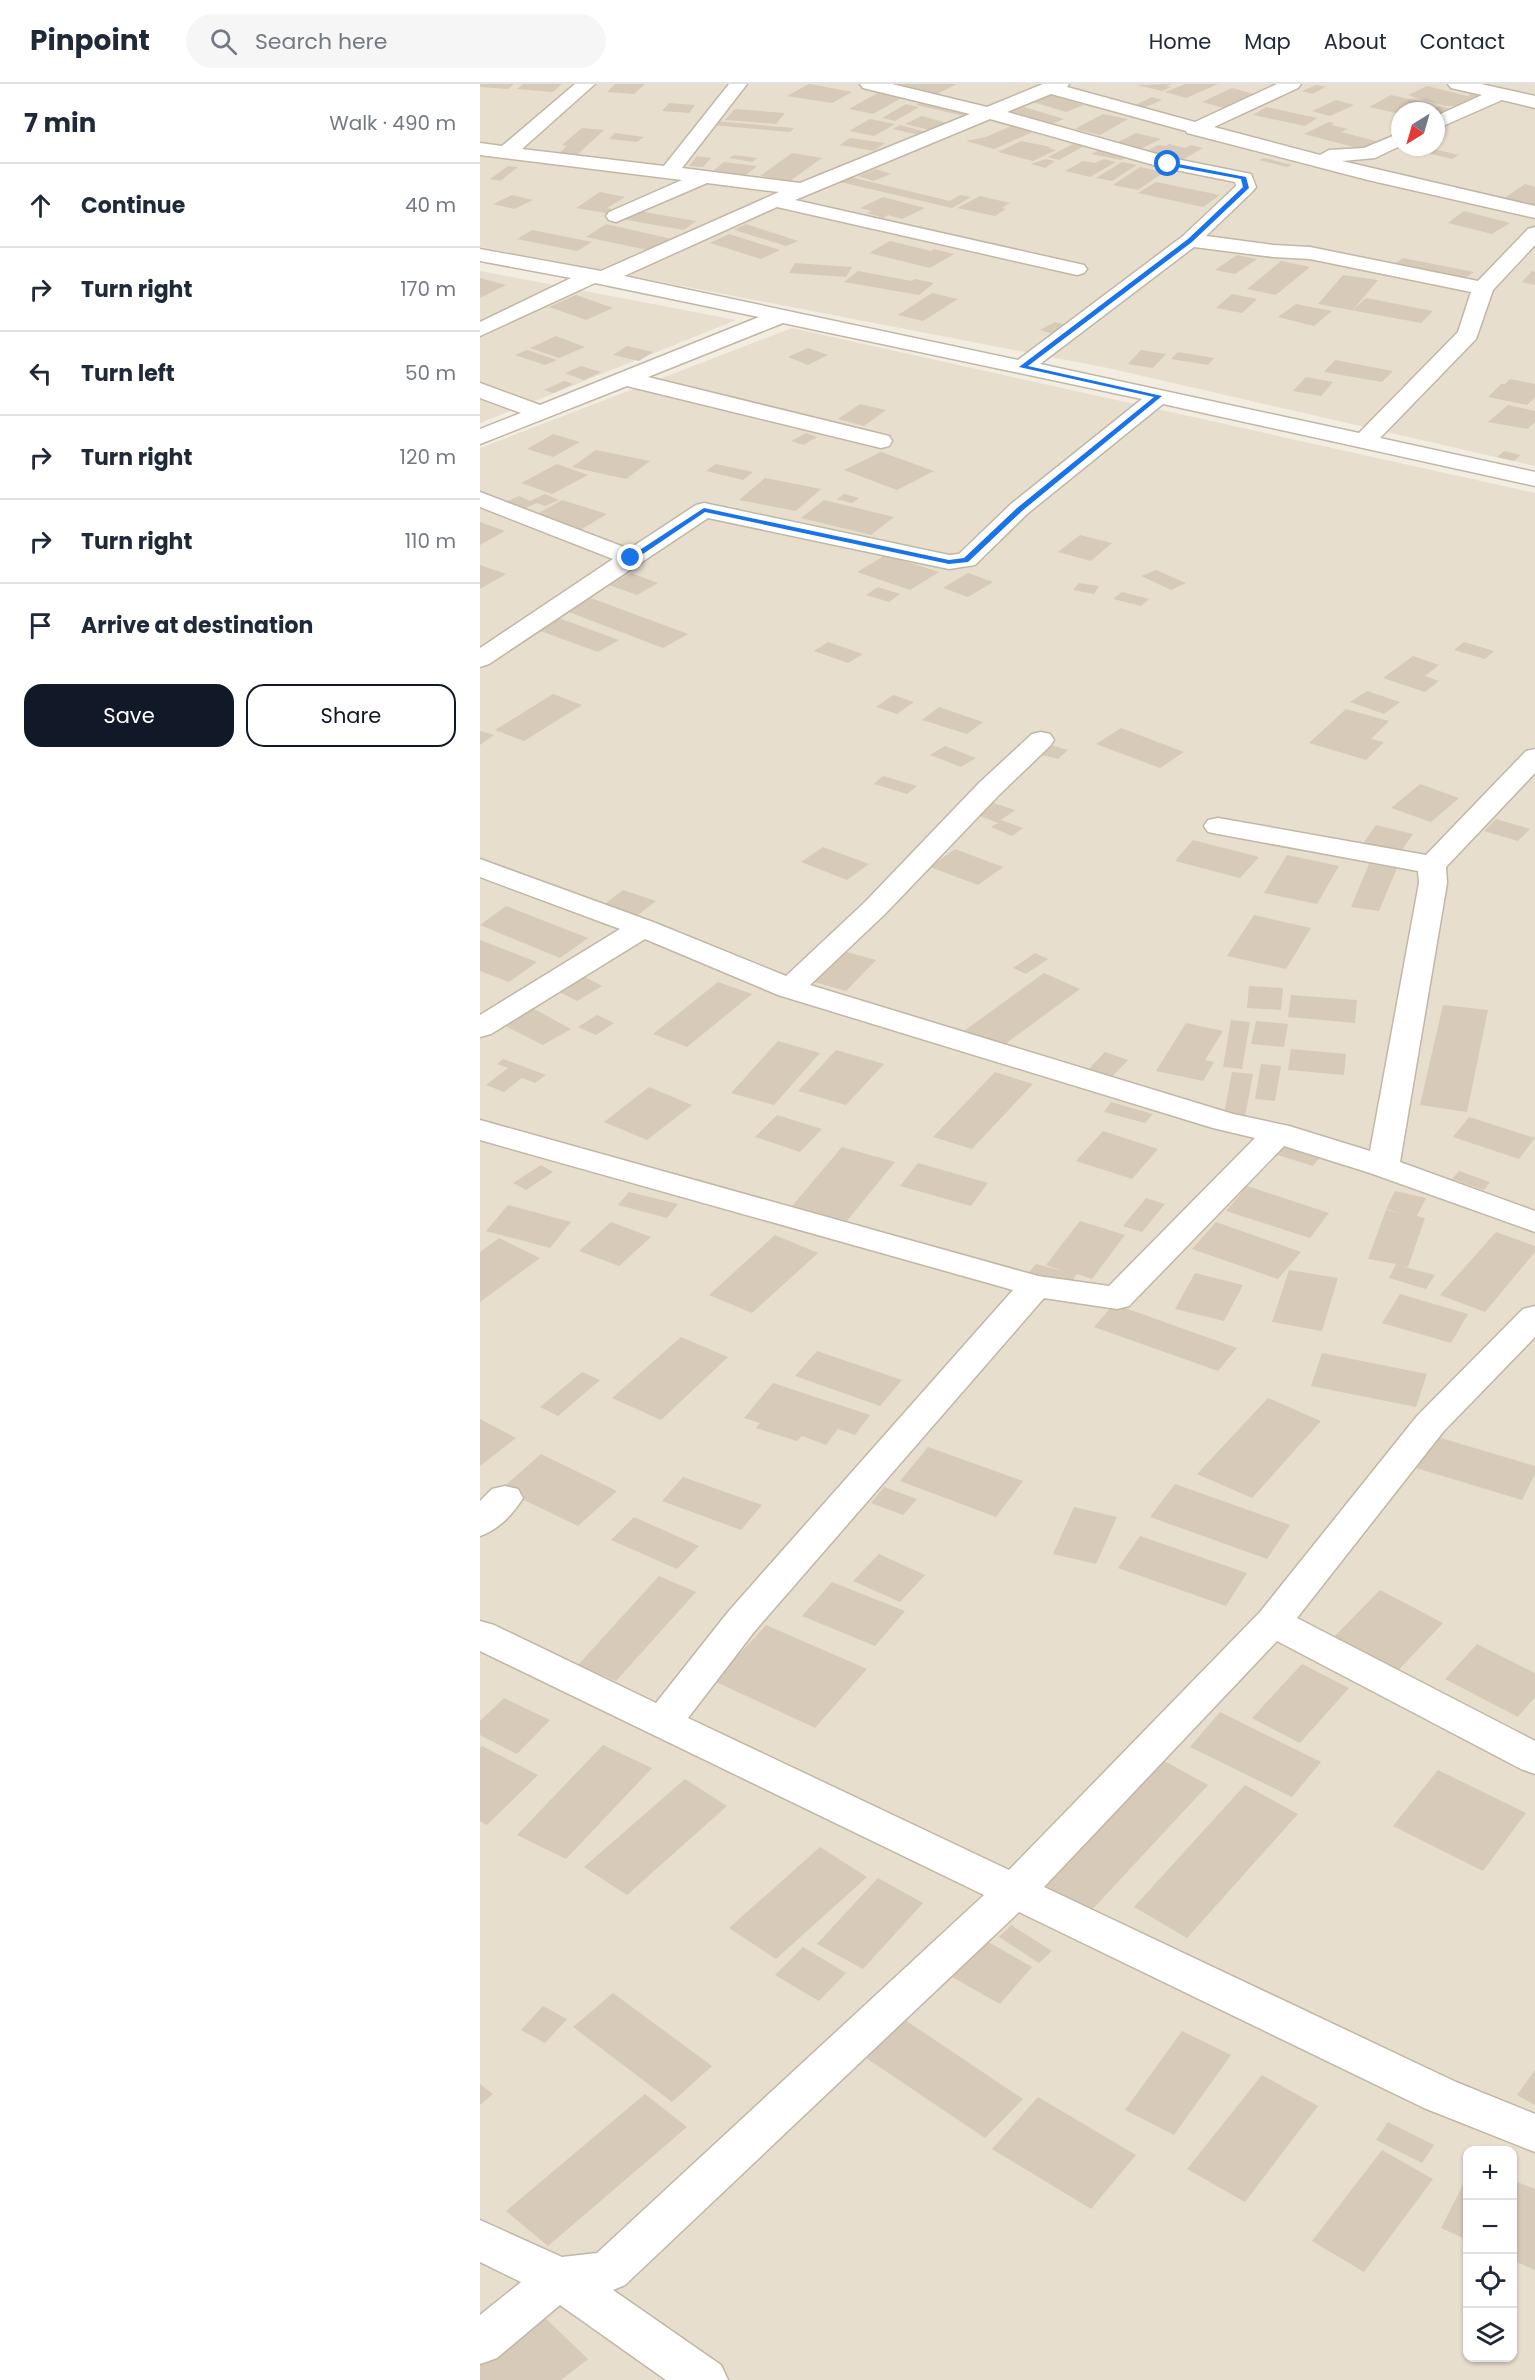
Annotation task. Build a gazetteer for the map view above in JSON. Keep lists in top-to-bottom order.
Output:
{
  "north": "bottom left",
  "page": {
    "header": "Pinpoint",
    "search": "Search here",
    "nav": [
      "Home",
      "Map",
      "About",
      "Contact"
    ],
    "heading": ["7 min", "Walk · 490 m"],
    "list": [
      ["Continue", "40 m"],
      ["Turn right", "170 m"],
      ["Turn left", "50 m"],
      ["Turn right", "120 m"],
      ["Turn right", "110 m"],
      "Arrive at destination"
    ],
    "buttons": ["Save", "Share"],
    "map_buttons": ["+", "−"]
  }
}
